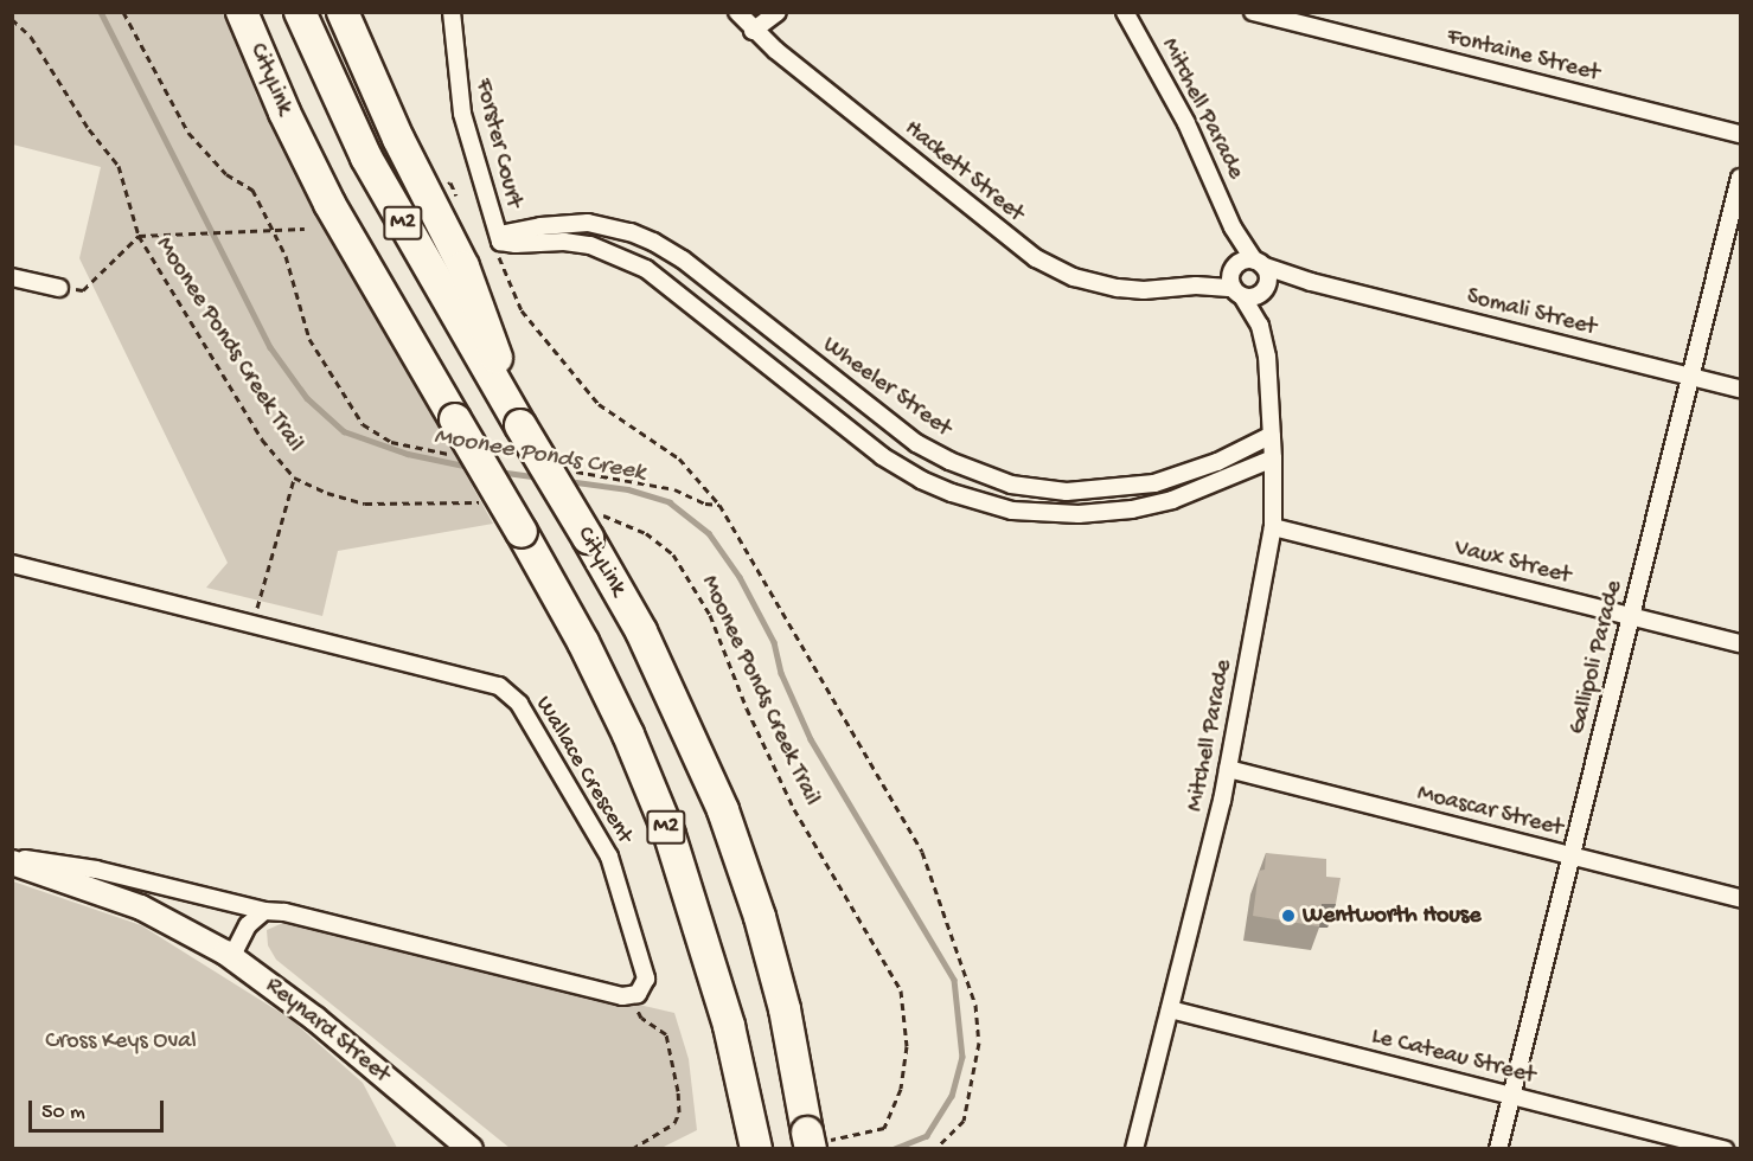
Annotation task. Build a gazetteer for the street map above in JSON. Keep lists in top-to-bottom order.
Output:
{
  "streets": {
    "highway": ["CityLink", "M2"],
    "street": [
      "Fontaine Street",
      "Mitchell Parade",
      "Forster Court",
      "Hackett Street",
      "Somali Street",
      "Wheeler Street",
      "Vaux Street",
      "Gallipoli Parade",
      "Wallace Crescent",
      "Moascar Street",
      "Reynard Street",
      "Le Cateau Street"
    ],
    "path": ["Moonee Ponds Creek Trail"]
  },
  "crossings": [
    ["CityLink", "Moonee Ponds Creek Trail"],
    ["Mitchell Parade", "Hackett Street"],
    ["Mitchell Parade", "Somali Street"],
    ["Mitchell Parade", "Wheeler Street"],
    ["Mitchell Parade", "Vaux Street"],
    ["Mitchell Parade", "Moascar Street"],
    ["Mitchell Parade", "Le Cateau Street"],
    ["Forster Court", "Wheeler Street"],
    ["Hackett Street", "Somali Street"],
    ["Somali Street", "Gallipoli Parade"],
    ["Vaux Street", "Gallipoli Parade"],
    ["Gallipoli Parade", "Moascar Street"],
    ["Gallipoli Parade", "Le Cateau Street"]
  ],
  "water": ["Moonee Ponds Creek"],
  "parks": ["Cross Keys Oval"],
  "places": ["Wentworth House"],
  "scale_bar": "50 m"
}
